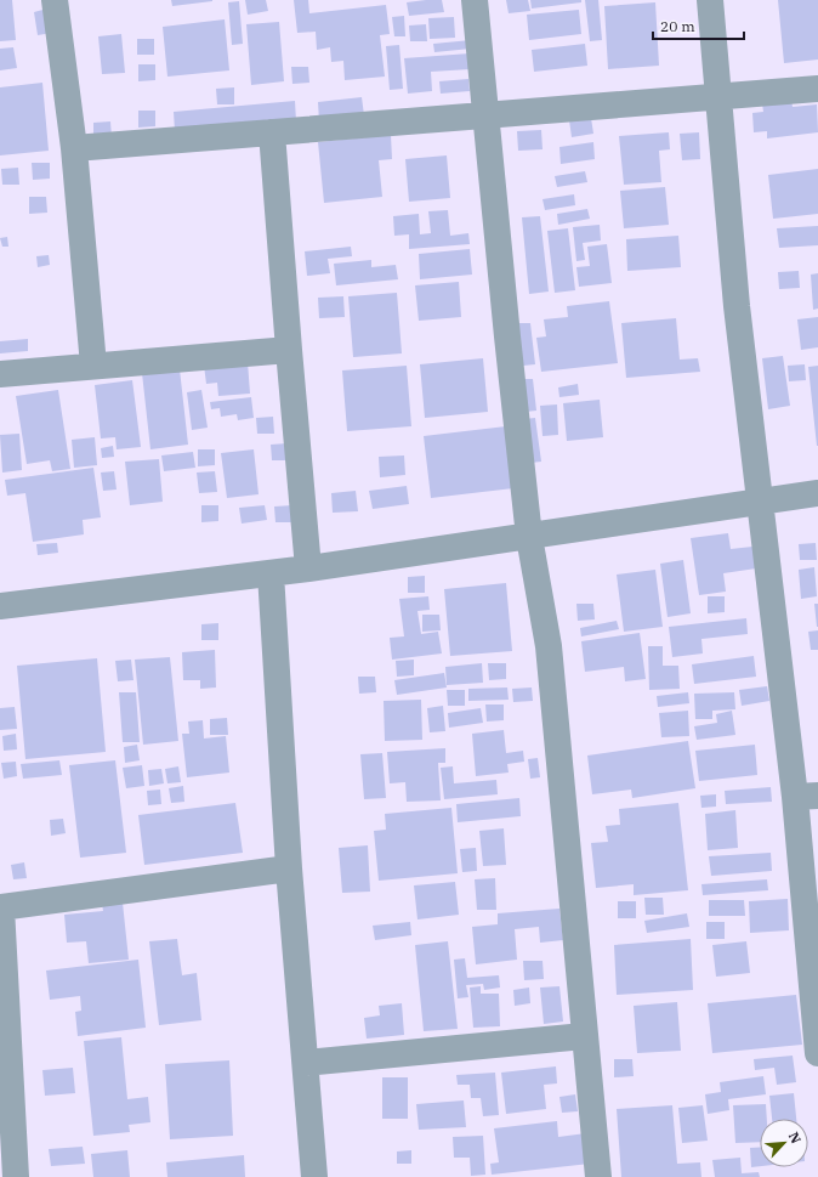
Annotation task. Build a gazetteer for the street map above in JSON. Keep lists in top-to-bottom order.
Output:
{
  "scale_bar": "20 m",
  "north": "top right"
}
